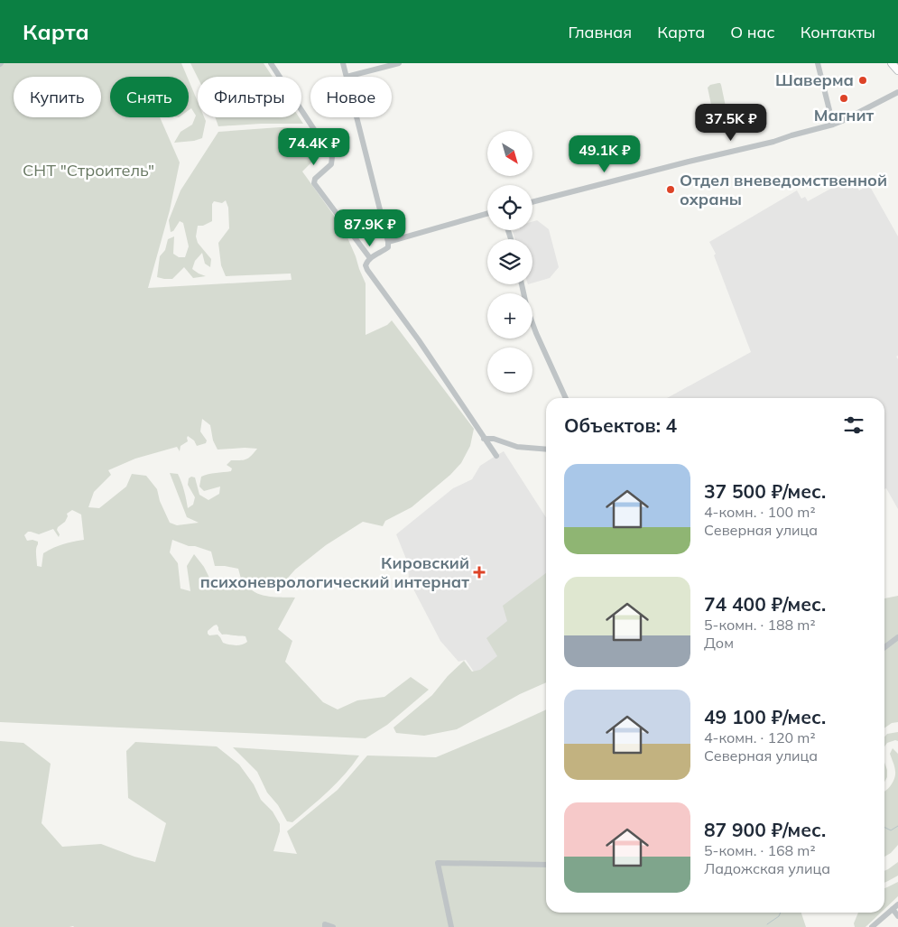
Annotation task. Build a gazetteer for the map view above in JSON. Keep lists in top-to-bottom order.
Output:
{
  "parks": ["СНТ \"Строитель\""],
  "places": {
    "other": ["Шаверма", "Магнит", "Отдел вневедомственной охраны"],
    "health": ["Кировский психоневрологический интернат"]
  },
  "north": "bottom right",
  "page": {
    "header": "Карта",
    "nav": [
      "Главная",
      "Карта",
      "О нас",
      "Контакты"
    ],
    "chip": [
      "Купить",
      "Снять",
      "Фильтры",
      "Новое"
    ],
    "price": [
      "37.5K ₽",
      "74.4K ₽",
      "49.1K ₽",
      "87.9K ₽"
    ],
    "map_buttons": ["+", "−"],
    "heading": "Объектов: 4",
    "list": [
      {
        "name": "37 500 ₽/мес.",
        "note": "4-комн. · 100 m² · Северная улица"
      },
      {
        "name": "74 400 ₽/мес.",
        "note": "5-комн. · 188 m² · Дом"
      },
      {
        "name": "49 100 ₽/мес.",
        "note": "4-комн. · 120 m² · Северная улица"
      },
      {
        "name": "87 900 ₽/мес.",
        "note": "5-комн. · 168 m² · Ладожская улица"
      }
    ]
  }
}
